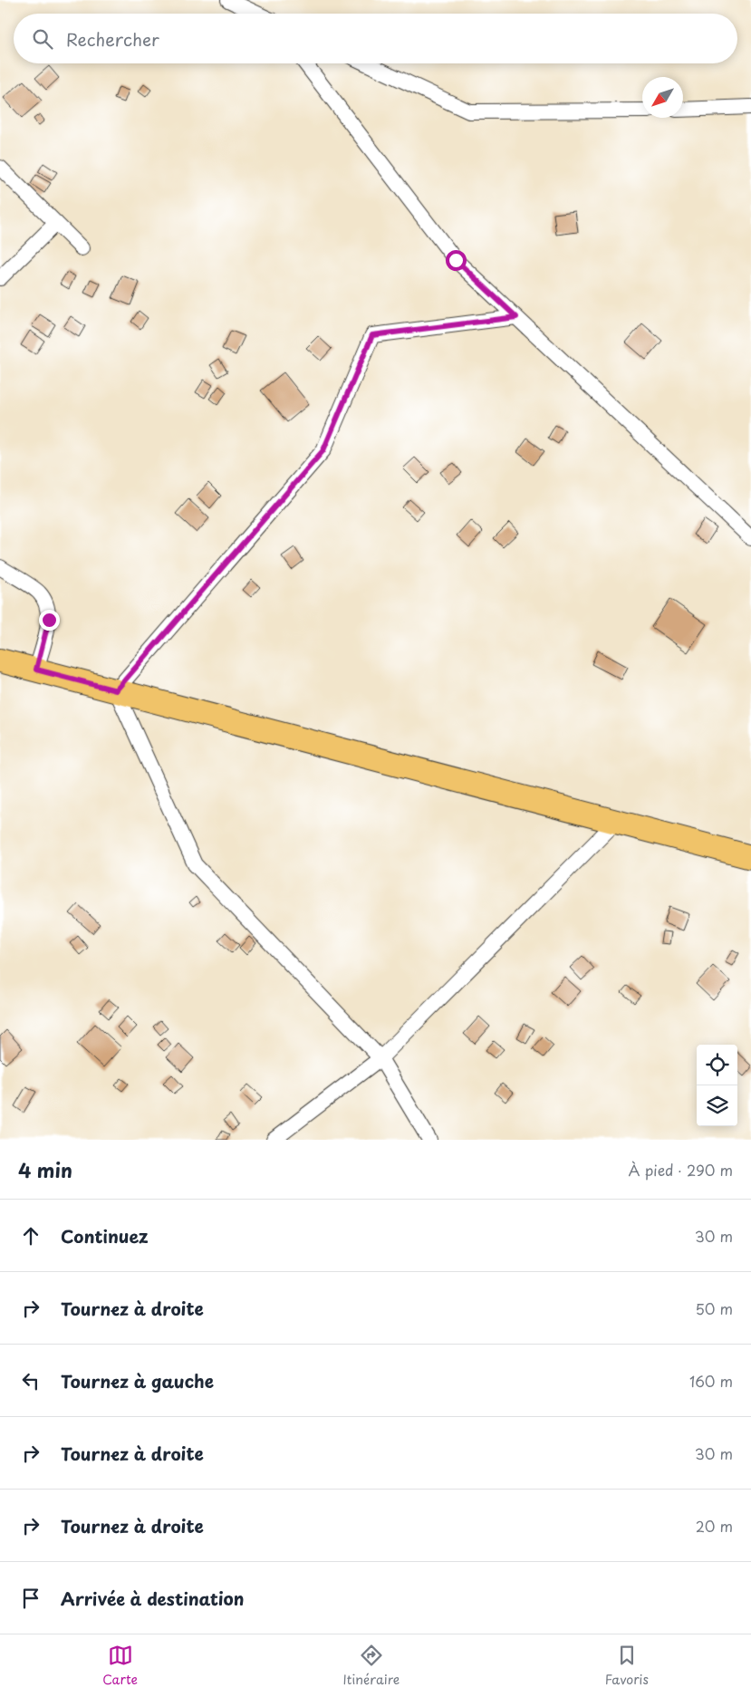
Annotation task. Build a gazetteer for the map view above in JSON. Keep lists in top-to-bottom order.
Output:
{
  "north": "bottom left",
  "page": {
    "search": "Rechercher",
    "heading": ["4 min", "À pied · 290 m"],
    "list": [
      ["Continuez", "30 m"],
      ["Tournez à droite", "50 m"],
      ["Tournez à gauche", "160 m"],
      ["Tournez à droite", "30 m"],
      ["Tournez à droite", "20 m"],
      "Arrivée à destination"
    ],
    "nav": ["Carte", "Itinéraire", "Favoris"]
  }
}
